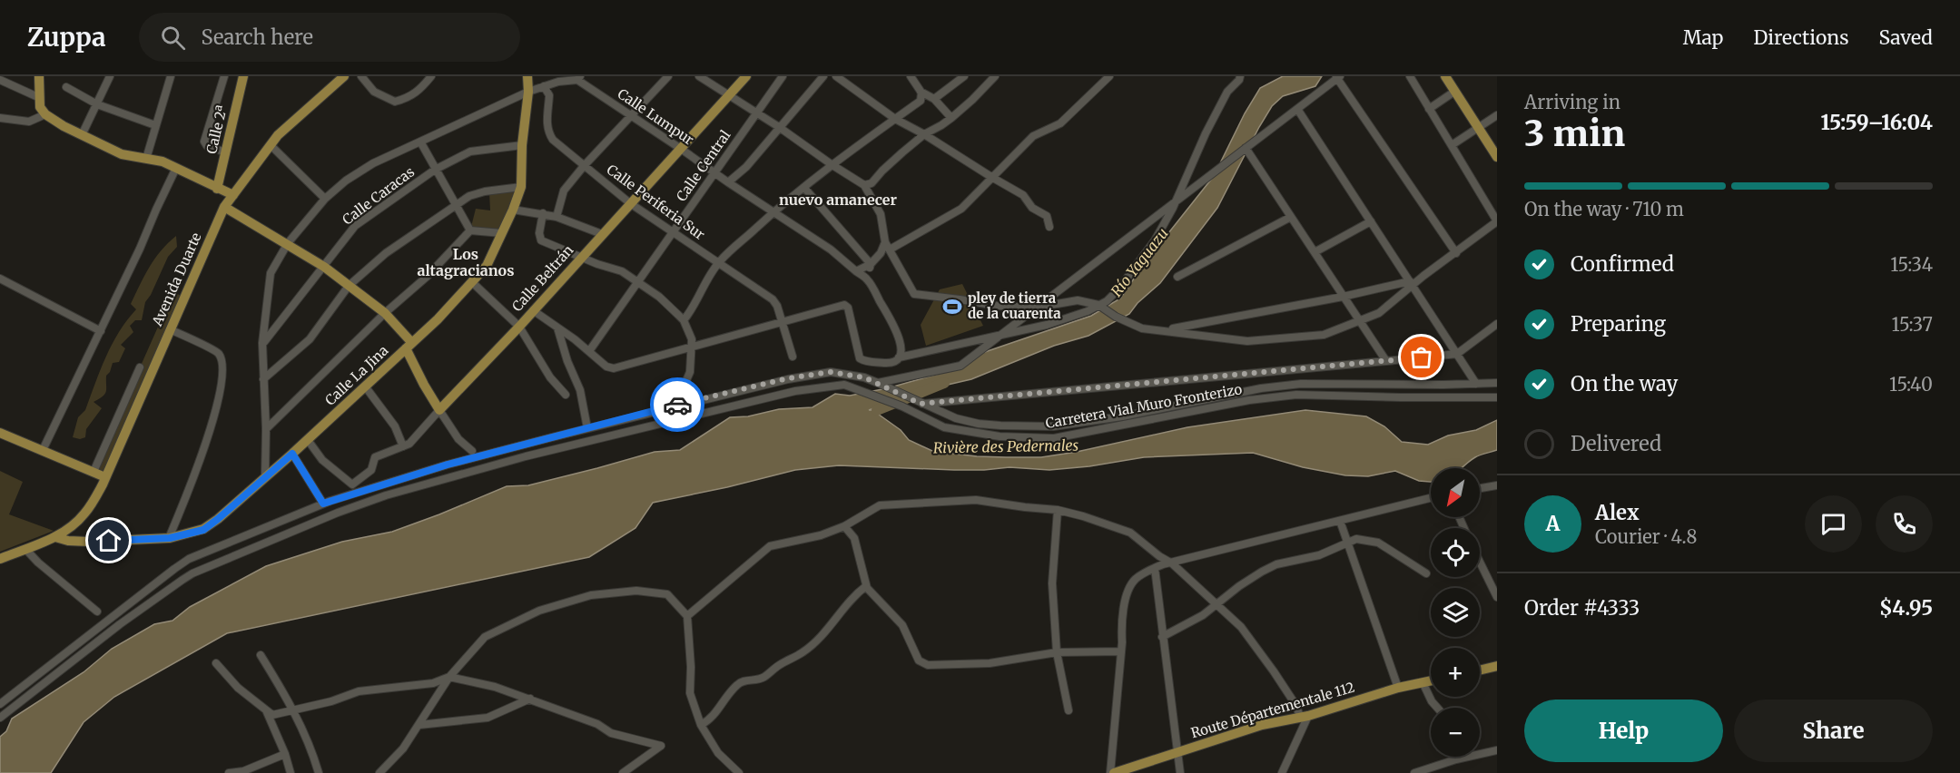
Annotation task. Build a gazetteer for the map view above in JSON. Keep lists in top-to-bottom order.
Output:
{
  "streets": {
    "main road": [
      "Calle 2ª",
      "Calle Beltrán",
      "Avenida Duarte",
      "Calle La Jina",
      "Route Départementale 112"
    ],
    "street": [
      "Calle Lumpur",
      "Calle Central",
      "Calle Caracas",
      "Calle Periferia Sur",
      "Carretera Vial Muro Fronterizo"
    ]
  },
  "crossings": [
    ["Calle Lumpur", "Calle Central"],
    ["Calle Lumpur", "Calle Beltrán"],
    ["Calle Central", "Calle Periferia Sur"],
    ["Calle Caracas", "Calle La Jina"],
    ["Calle Periferia Sur", "Calle Beltrán"],
    ["Calle Beltrán", "Calle La Jina"],
    ["Avenida Duarte", "Calle La Jina"]
  ],
  "districts": ["nuevo amanecer", "Los altagracianos"],
  "water": ["Río Yaguazu", "Rivière des Pedernales"],
  "places": {
    "sports": ["pley de tierra de la cuarenta"]
  },
  "north": "bottom left",
  "page": {
    "header": "Zuppa",
    "search": "Search here",
    "nav": ["Map", "Directions", "Saved"],
    "heading": ["3 min", "Arriving in", "15:59–16:04"],
    "panel": [
      "Alex",
      "Courier · 4.8",
      "Order #4333",
      "$4.95"
    ],
    "bar": "On the way · 710 m",
    "list": [
      ["Confirmed", "15:34"],
      ["Preparing", "15:37"],
      ["On the way", "15:40"],
      "Delivered"
    ],
    "map_buttons": ["+", "−"],
    "round": "A",
    "buttons": ["Help", "Share"]
  }
}
